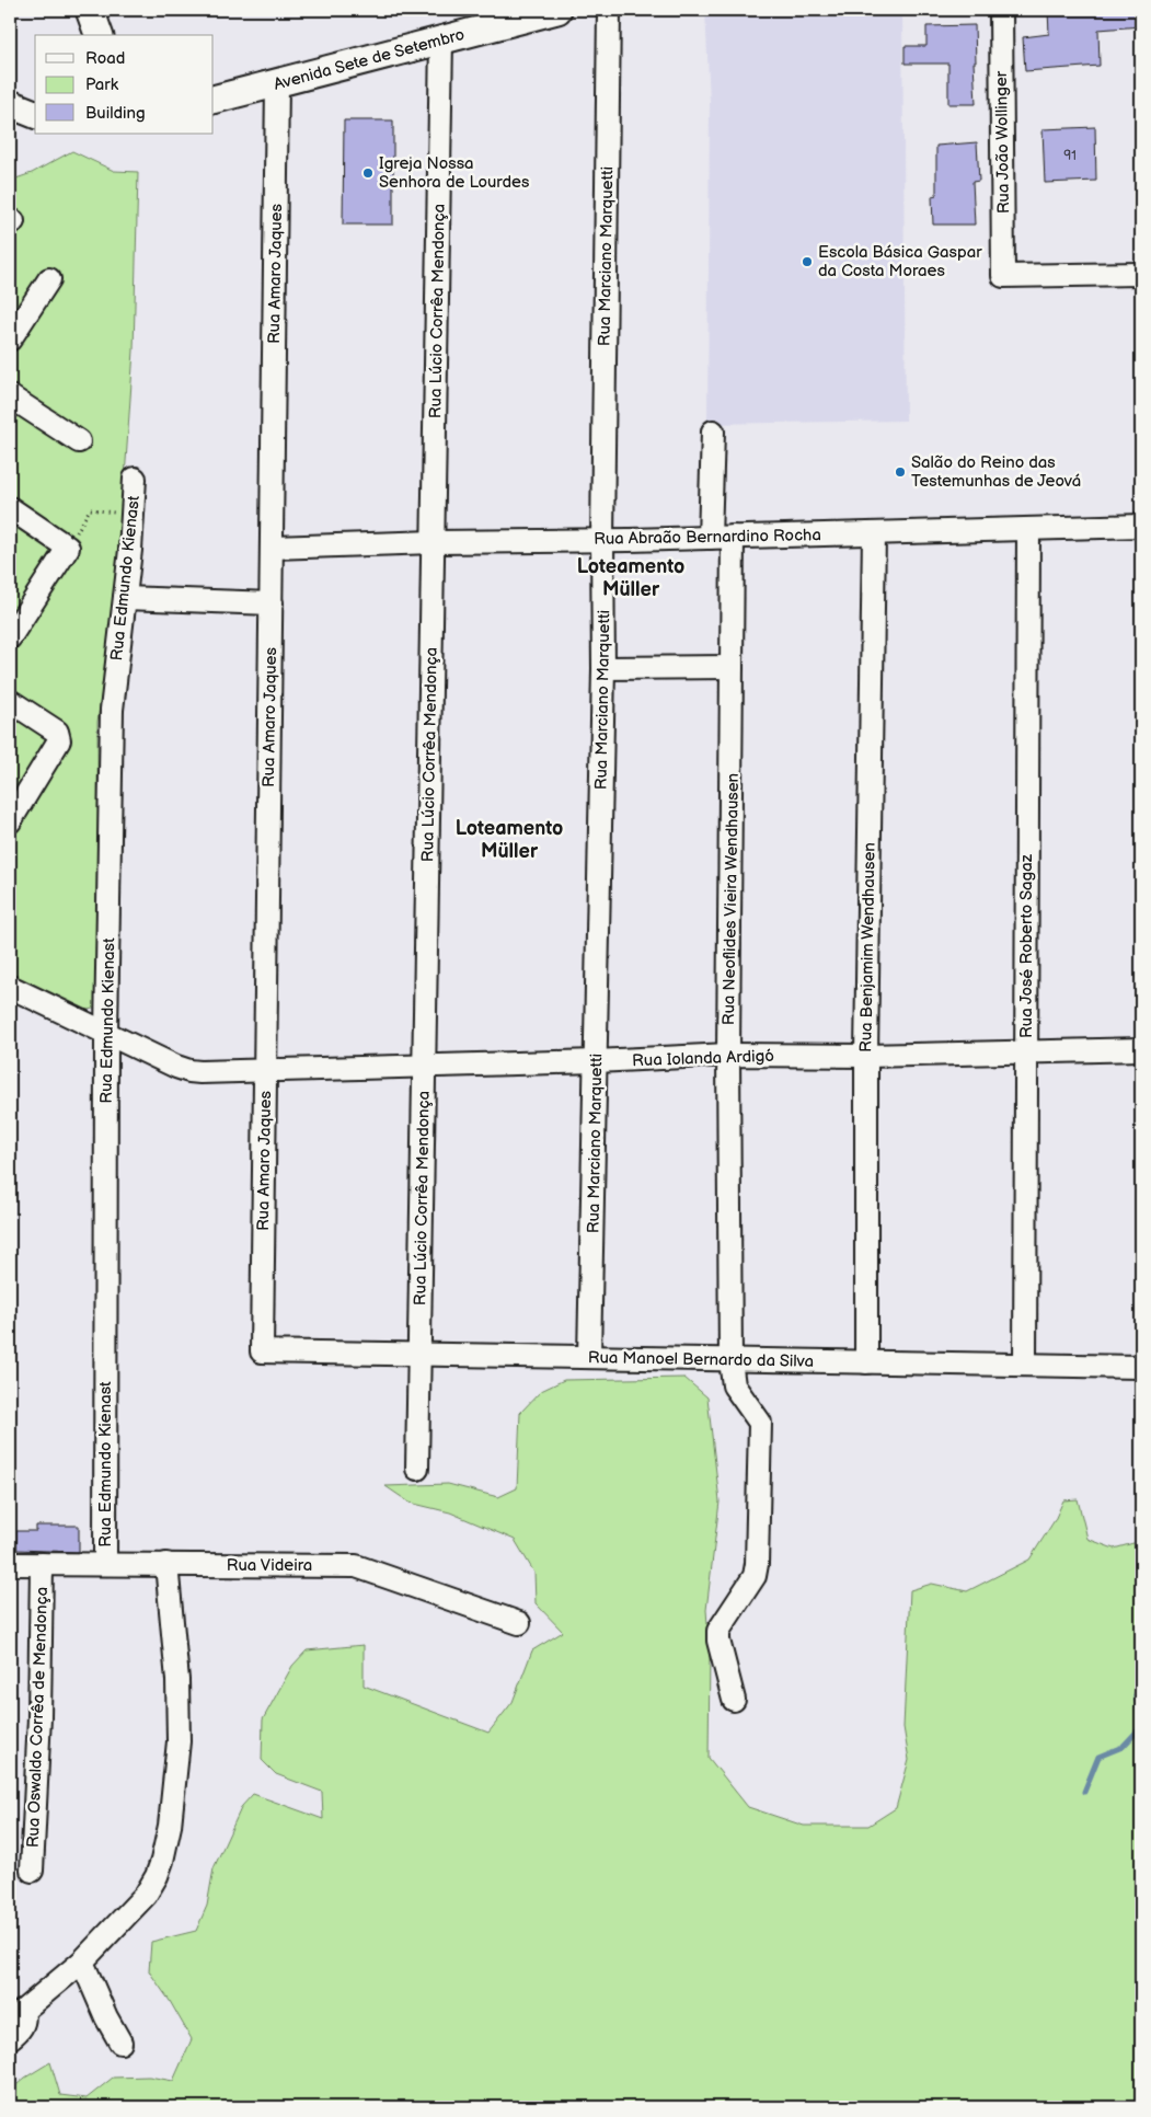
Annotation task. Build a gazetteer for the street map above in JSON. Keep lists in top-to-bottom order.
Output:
{
  "streets": {
    "main road": ["Avenida Sete de Setembro"],
    "street": [
      "Rua João Wollinger",
      "Rua Marciano Marquetti",
      "Rua Amaro Jaques",
      "Rua Lúcio Corrêa Mendonça",
      "Rua Abraão Bernardino Rocha",
      "Rua Edmundo Kienast",
      "Rua Neoflides Vieira Wendhausen",
      "Rua José Roberto Sagaz",
      "Rua Benjamim Wendhausen",
      "Rua Iolanda Ardigó",
      "Rua Manoel Bernardo da Silva",
      "Rua Videira",
      "Rua Oswaldo Corrêa de Mendonça"
    ]
  },
  "crossings": [
    ["Avenida Sete de Setembro", "Rua Amaro Jaques"],
    ["Avenida Sete de Setembro", "Rua Lúcio Corrêa Mendonça"],
    ["Rua Marciano Marquetti", "Rua Abraão Bernardino Rocha"],
    ["Rua Marciano Marquetti", "Rua Iolanda Ardigó"],
    ["Rua Marciano Marquetti", "Rua Manoel Bernardo da Silva"],
    ["Rua Amaro Jaques", "Rua Abraão Bernardino Rocha"],
    ["Rua Amaro Jaques", "Rua Iolanda Ardigó"],
    ["Rua Amaro Jaques", "Rua Manoel Bernardo da Silva"],
    ["Rua Lúcio Corrêa Mendonça", "Rua Abraão Bernardino Rocha"],
    ["Rua Lúcio Corrêa Mendonça", "Rua Iolanda Ardigó"],
    ["Rua Lúcio Corrêa Mendonça", "Rua Manoel Bernardo da Silva"],
    ["Rua Abraão Bernardino Rocha", "Rua Neoflides Vieira Wendhausen"],
    ["Rua Abraão Bernardino Rocha", "Rua José Roberto Sagaz"],
    ["Rua Abraão Bernardino Rocha", "Rua Benjamim Wendhausen"],
    ["Rua Edmundo Kienast", "Rua Iolanda Ardigó"],
    ["Rua Edmundo Kienast", "Rua Videira"],
    ["Rua Neoflides Vieira Wendhausen", "Rua Iolanda Ardigó"],
    ["Rua Neoflides Vieira Wendhausen", "Rua Manoel Bernardo da Silva"],
    ["Rua José Roberto Sagaz", "Rua Iolanda Ardigó"],
    ["Rua José Roberto Sagaz", "Rua Manoel Bernardo da Silva"],
    ["Rua Benjamim Wendhausen", "Rua Iolanda Ardigó"],
    ["Rua Benjamim Wendhausen", "Rua Manoel Bernardo da Silva"],
    ["Rua Videira", "Rua Oswaldo Corrêa de Mendonça"]
  ],
  "districts": ["Loteamento Müller", "Loteamento Müller"],
  "places": ["Igreja Nossa Senhora de Lourdes", "Escola Básica Gaspar da Costa Moraes", "Salão do Reino das Testemunhas de Jeová"],
  "house_numbers": ["91"],
  "legend": ["Road", "Park", "Building"]
}
